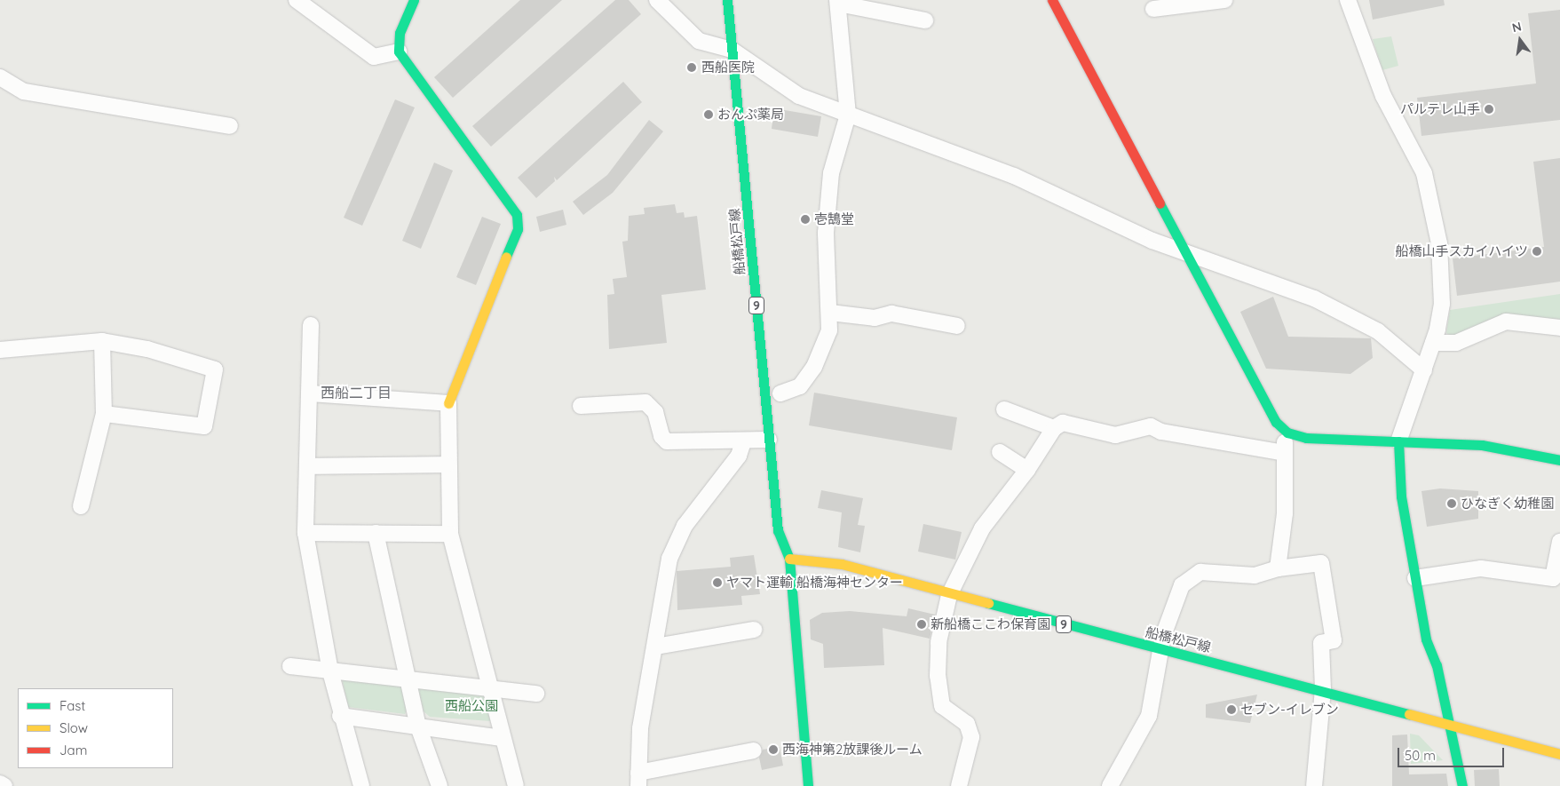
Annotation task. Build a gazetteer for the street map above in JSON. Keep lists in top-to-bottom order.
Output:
{
  "streets": {
    "street": ["船橋松戸線", "9"]
  },
  "districts": ["西船二丁目"],
  "parks": ["西船公園"],
  "places": [
    "西船医院",
    "パルテレ山手",
    "おんぷ薬局",
    "壱鵠堂",
    "船橋山手スカイハイツ",
    "ひなぎく幼稚園",
    "ヤマト運輸 船橋海神センター",
    "新船橋ここわ保育園",
    "セブン-イレブン",
    "西海神第2放課後ルーム"
  ],
  "legend": ["Fast", "Slow", "Jam"],
  "scale_bar": "50 m",
  "north": "top"
}
